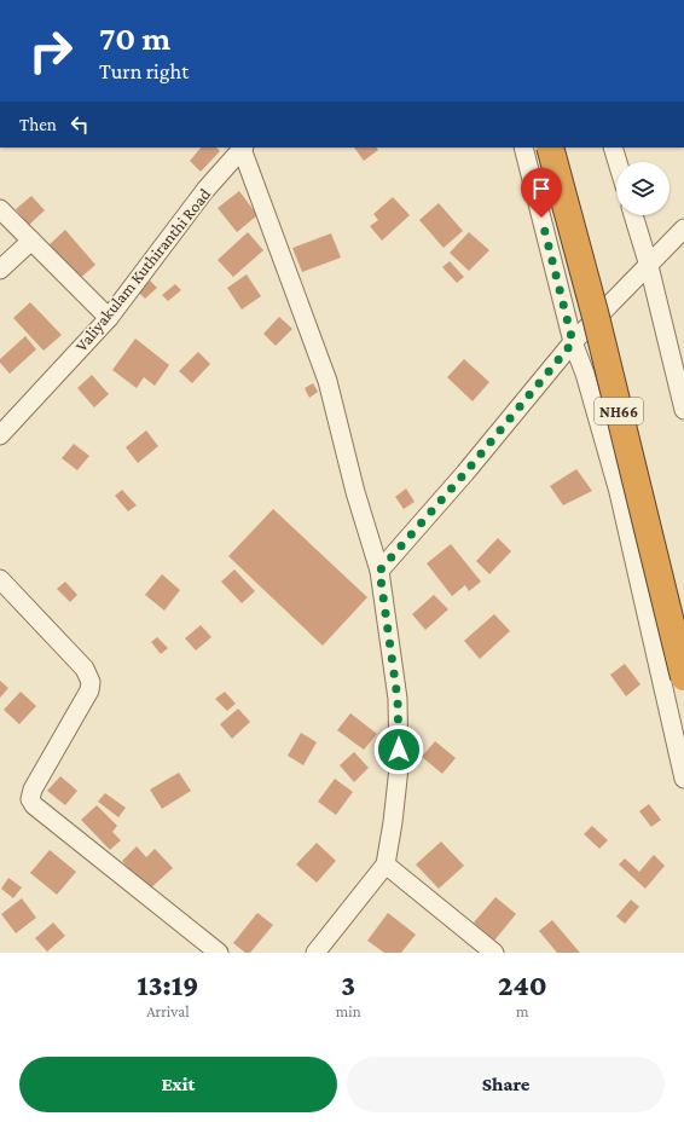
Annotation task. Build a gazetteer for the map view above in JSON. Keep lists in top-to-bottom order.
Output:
{
  "streets": {
    "highway": ["NH66"],
    "street": ["Valiyakulam Kuthiranthi Road"]
  },
  "page": {
    "turn": ["70 m", "Turn right"],
    "then": "Then",
    "eta": [
      "13:19",
      "Arrival",
      "3",
      "min",
      "240",
      "m"
    ],
    "buttons": ["Exit", "Share"]
  }
}
